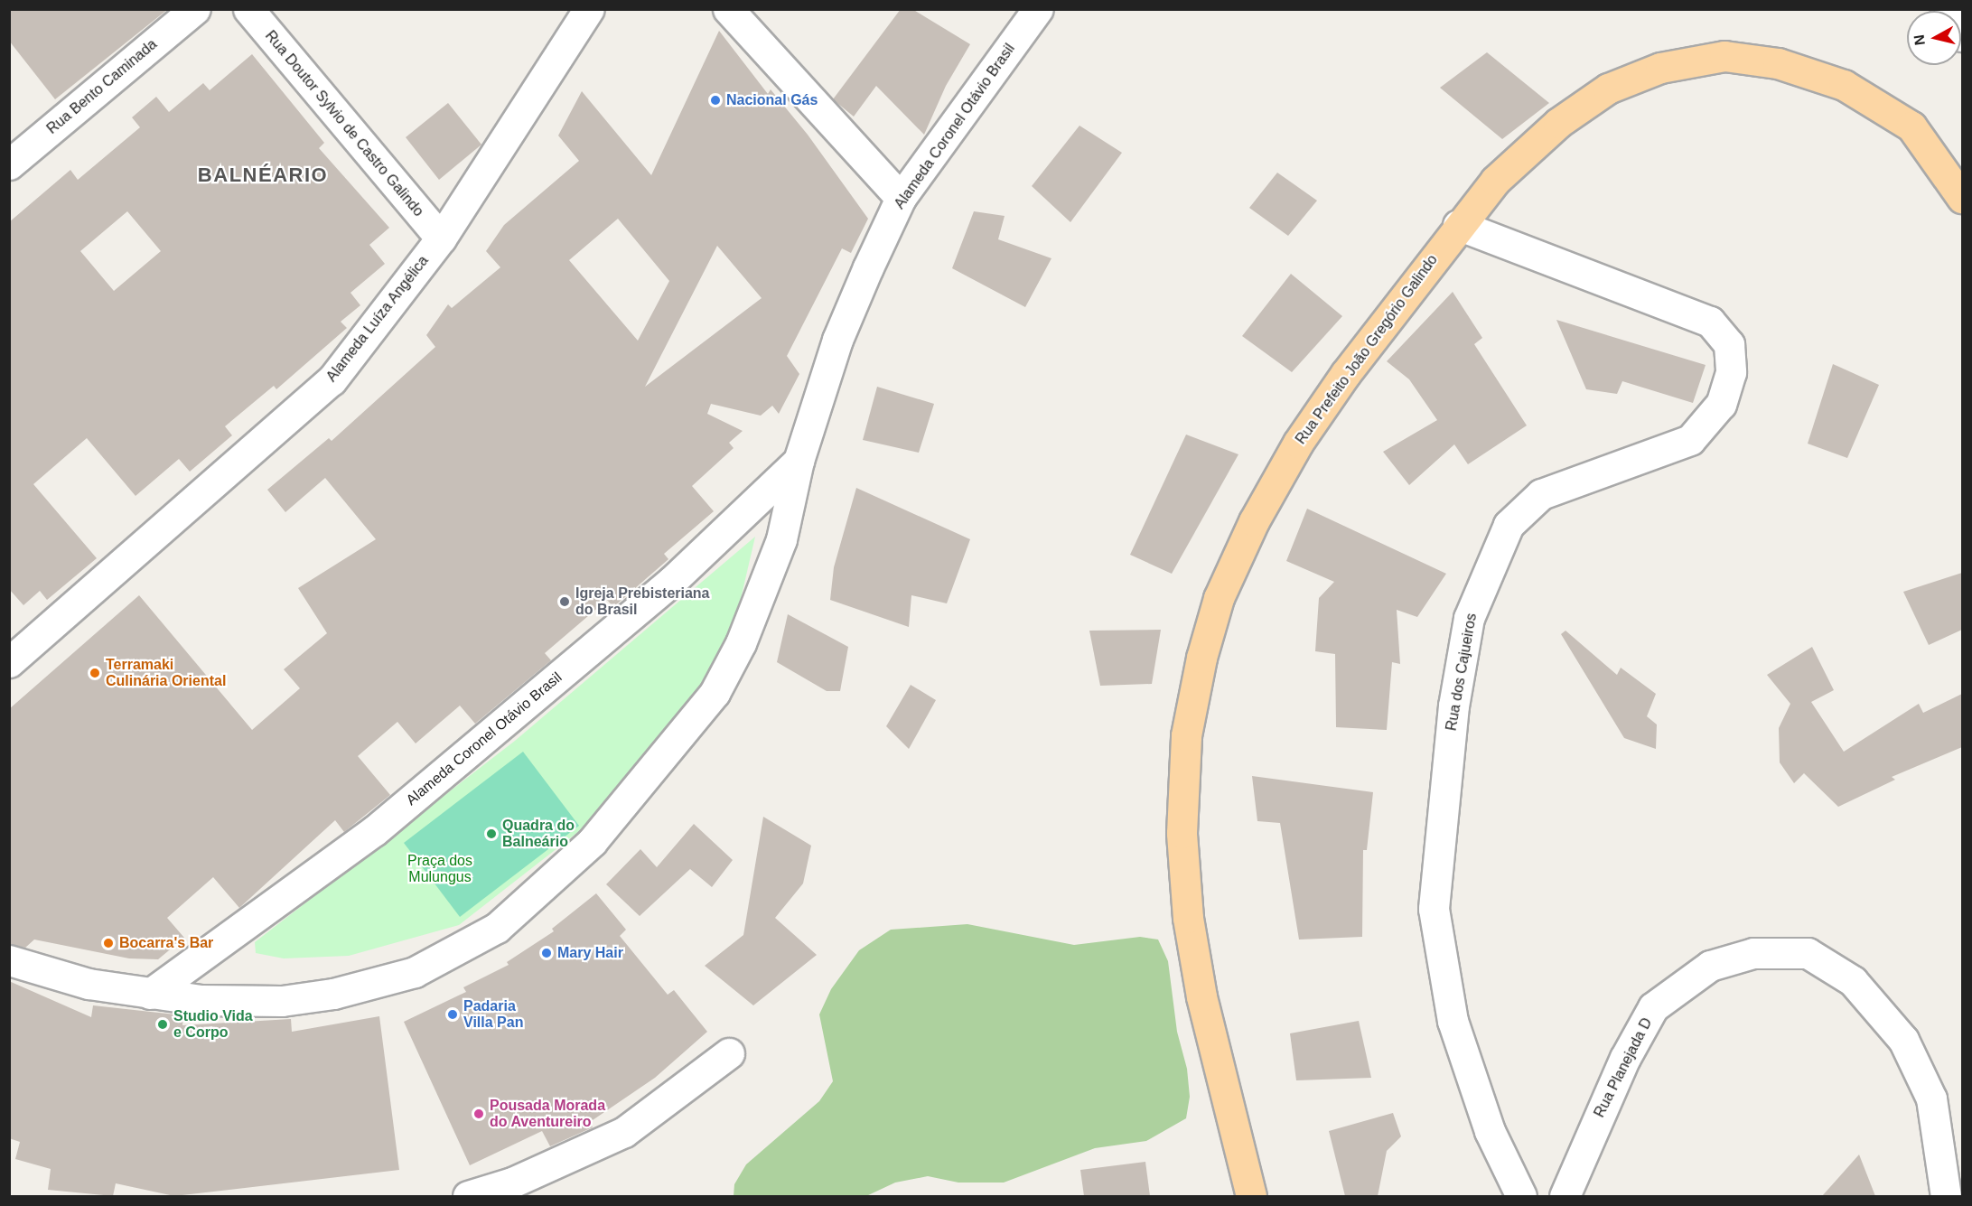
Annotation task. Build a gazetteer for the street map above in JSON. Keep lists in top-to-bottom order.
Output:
{
  "streets": {
    "main road": ["Rua Prefeito João Gregório Galindo"],
    "street": [
      "Rua Bento Caminada",
      "Rua Doutor Sylvio de Castro Galindo",
      "Alameda Coronel Otávio Brasil",
      "Alameda Luíza Angélica",
      "Rua dos Cajueiros",
      "Rua Planejada D"
    ]
  },
  "crossings": [
    ["Rua Doutor Sylvio de Castro Galindo", "Alameda Luíza Angélica"],
    ["Rua Prefeito João Gregório Galindo", "Rua dos Cajueiros"]
  ],
  "districts": ["BALNÉARIO"],
  "parks": ["Praça dos Mulungus"],
  "places": [
    "Nacional Gás",
    "Igreja Prebisteriana do Brasil",
    "Terramaki Culinária Oriental",
    "Quadra do Balneário",
    "Bocarra's Bar",
    "Mary Hair",
    "Padaria Villa Pan",
    "Studio Vida e Corpo",
    "Pousada Morada do Aventureiro"
  ],
  "north": "left"
}
